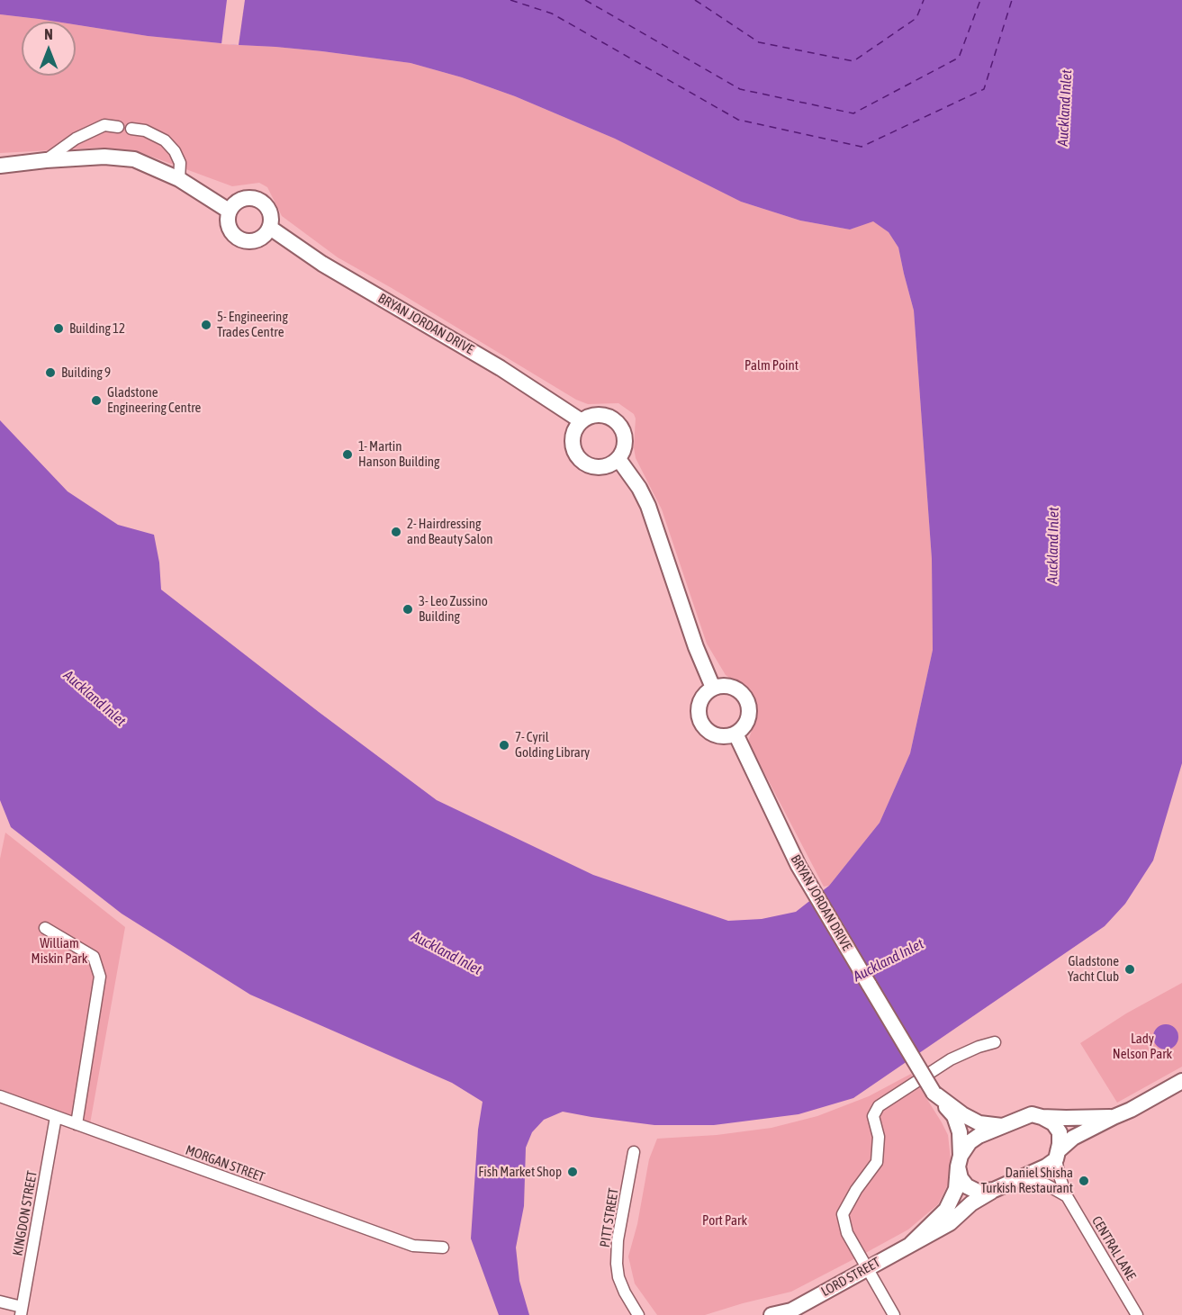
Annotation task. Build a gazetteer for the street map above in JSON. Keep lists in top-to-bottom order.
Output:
{
  "streets": {
    "main road": ["BRYAN JORDAN DRIVE", "LORD STREET"],
    "street": [
      "MORGAN STREET",
      "KINGDON STREET",
      "PITT STREET",
      "CENTRAL LANE"
    ]
  },
  "crossings": [
    ["BRYAN JORDAN DRIVE", "LORD STREET"],
    ["MORGAN STREET", "KINGDON STREET"],
    ["CENTRAL LANE", "LORD STREET"]
  ],
  "water": ["Auckland Inlet"],
  "parks": [
    "Palm Point",
    "William Miskin Park",
    "Lady Nelson Park",
    "Port Park"
  ],
  "places": [
    "5- Engineering Trades Centre",
    "Building 12",
    "Building 9",
    "Gladstone Engineering Centre",
    "1- Martin Hanson Building",
    "2- Hairdressing and Beauty Salon",
    "3- Leo Zussino Building",
    "7- Cyril Golding Library",
    "Gladstone Yacht Club",
    "Fish Market Shop",
    "Daniel Shisha Turkish Restaurant"
  ],
  "north": "top"
}
